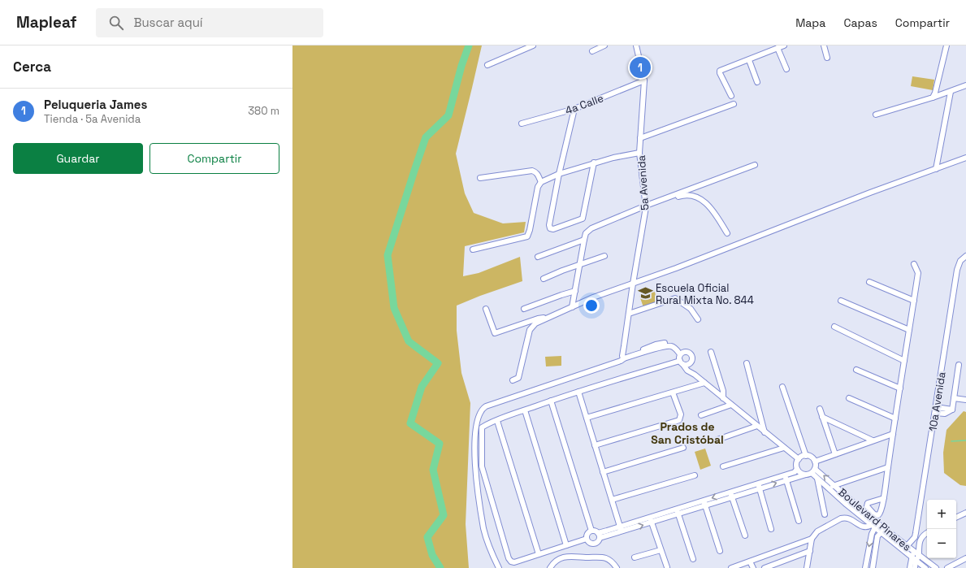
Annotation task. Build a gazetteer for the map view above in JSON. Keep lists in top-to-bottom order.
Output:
{
  "streets": {
    "street": [
      "4a Calle",
      "5a Avenida",
      "10a Avenida",
      "Boulevard Pinares"
    ]
  },
  "crossings": [
    ["4a Calle", "5a Avenida"],
    ["10a Avenida", "Boulevard Pinares"]
  ],
  "districts": ["Prados de San Cristóbal"],
  "places": {
    "school or university": ["Escuela Oficial Rural Mixta No. 844"]
  },
  "page": {
    "header": "Mapleaf",
    "search": "Buscar aquí",
    "nav": ["Mapa", "Capas", "Compartir"],
    "heading": "Cerca",
    "pins": "1",
    "list": [
      {
        "mark": "1",
        "name": "Peluqueria James",
        "note": "Tienda · 5a Avenida",
        "value": "380 m"
      }
    ],
    "buttons": ["Guardar", "Compartir"],
    "map_buttons": ["+", "−"]
  }
}
